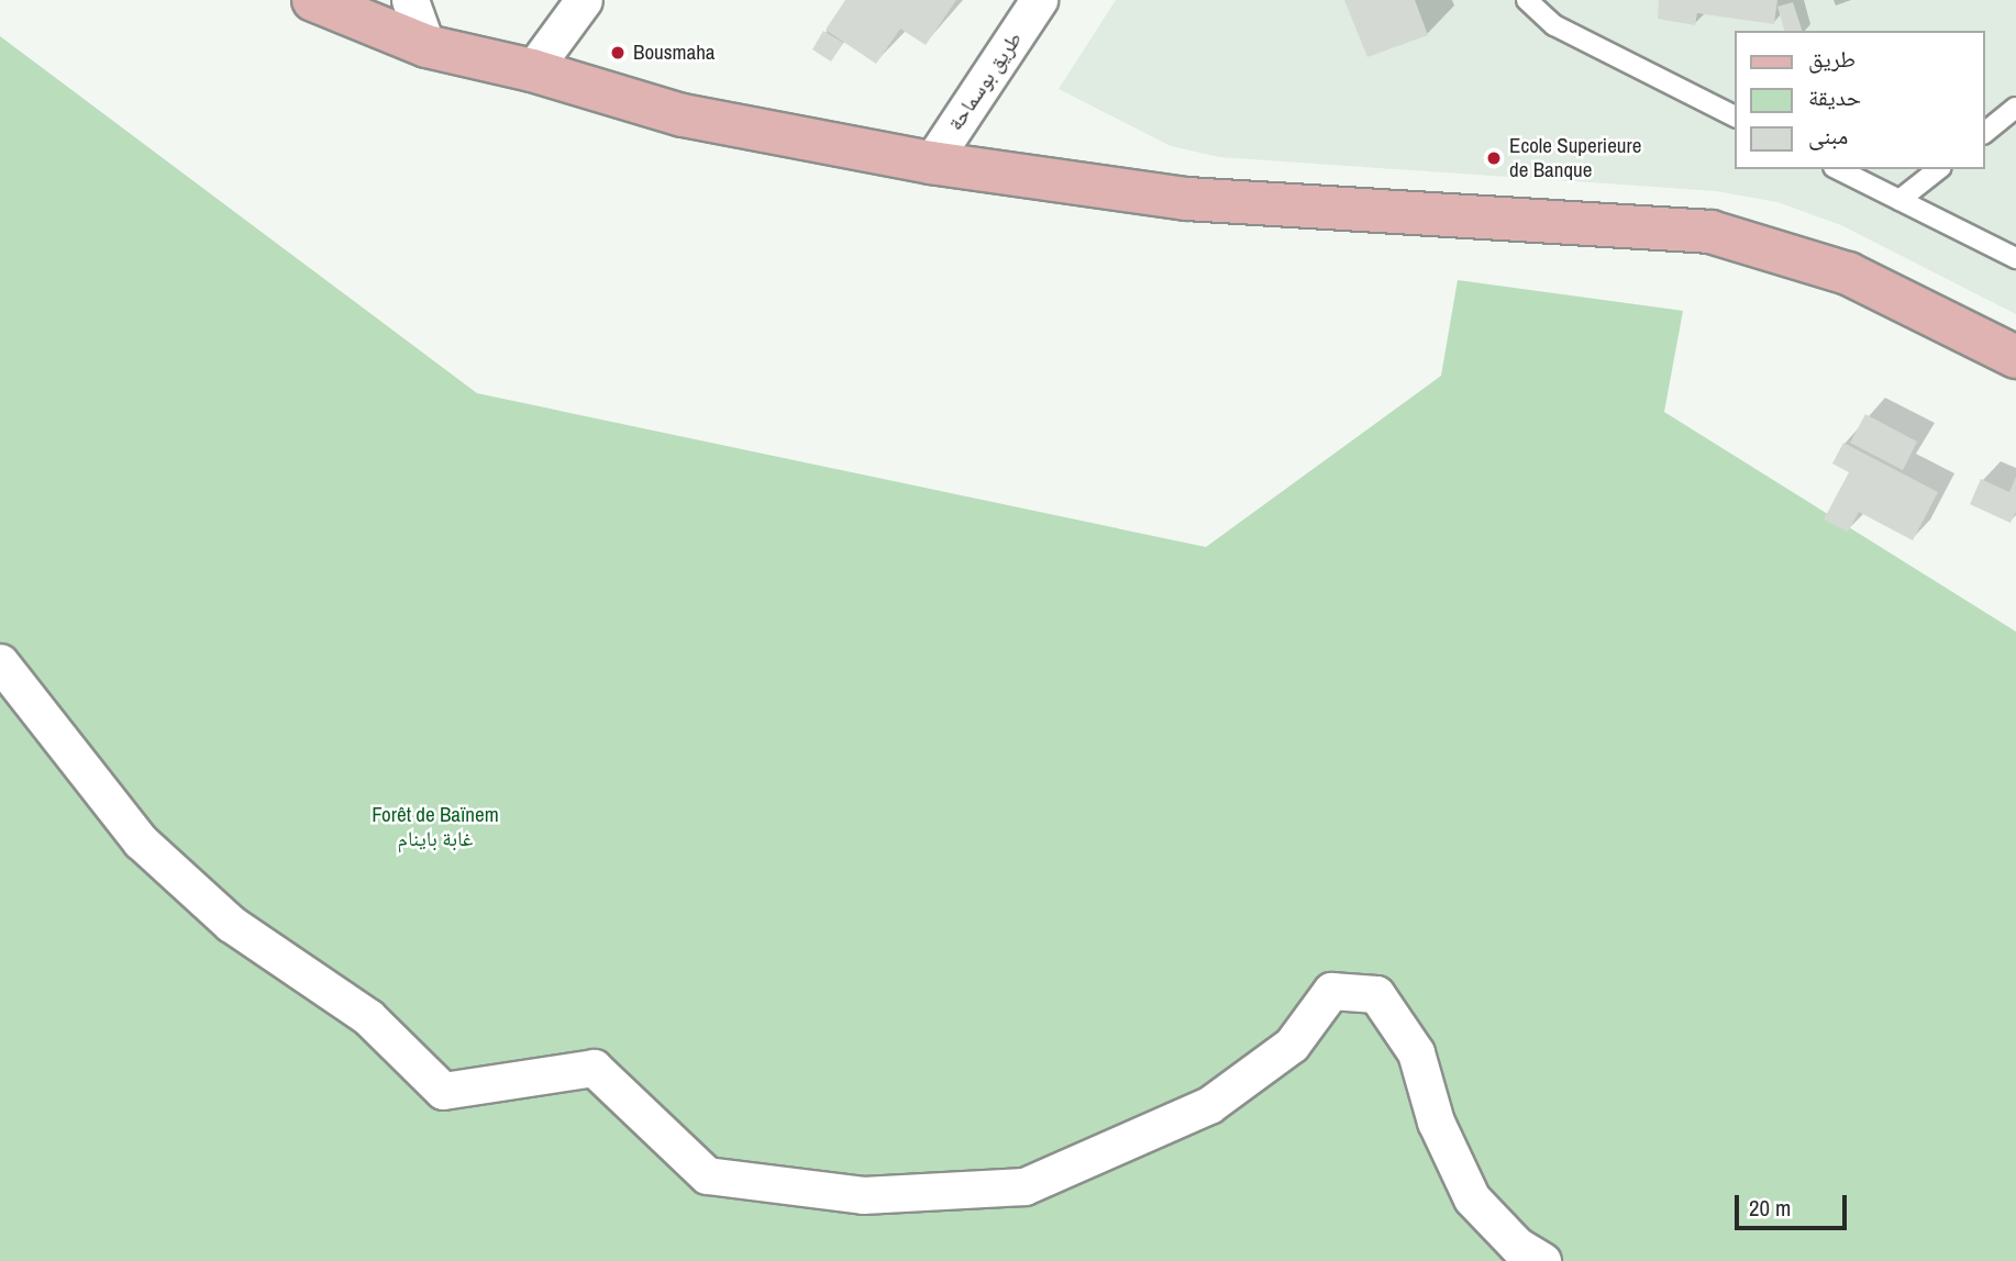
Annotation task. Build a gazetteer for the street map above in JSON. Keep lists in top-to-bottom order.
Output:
{
  "streets": {
    "street": ["طريق بوسماحة"]
  },
  "parks": ["Forêt de Baïnem غابة باينام"],
  "places": ["Bousmaha", "Ecole Superieure de Banque"],
  "legend": ["طريق", "حديقة", "مبنى"],
  "scale_bar": "20 m"
}
